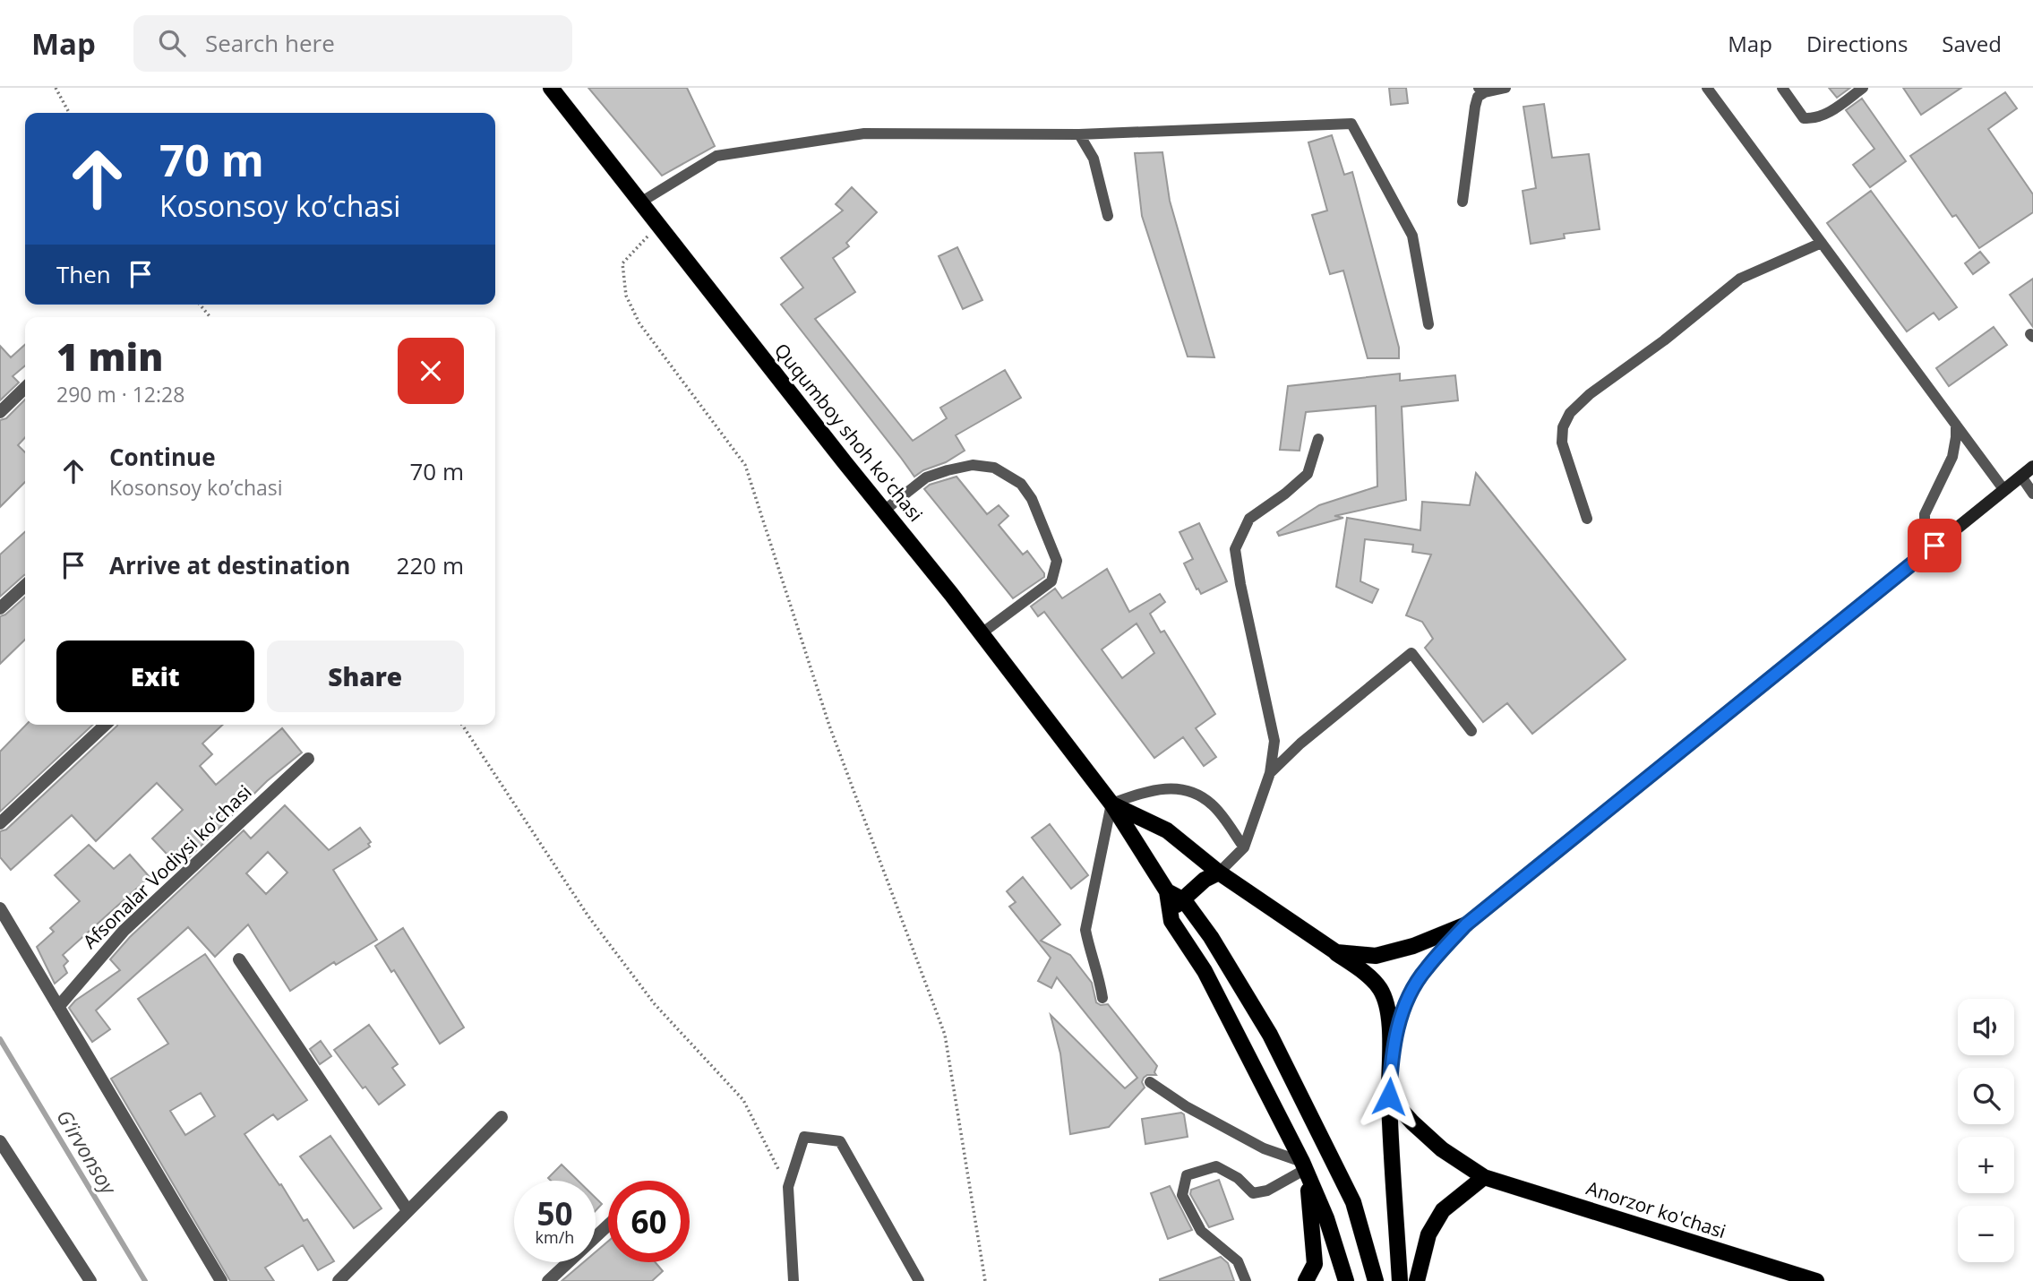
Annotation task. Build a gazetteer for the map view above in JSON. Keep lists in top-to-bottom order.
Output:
{
  "streets": {
    "main road": ["Ququmboy shoh koʻchasi", "Anorzor ko'chasi"],
    "street": ["Afsonalar Vodiysi koʻchasi"]
  },
  "water": ["G‘irvonsoy"],
  "page": {
    "header": "Map",
    "search": "Search here",
    "nav": ["Map", "Directions", "Saved"],
    "turn": ["70 m", "Kosonsoy ko’chasi"],
    "then": "Then",
    "heading": ["1 min", "290 m · 12:28"],
    "list": [
      {
        "name": "Continue",
        "note": "Kosonsoy ko’chasi",
        "value": "70 m"
      },
      {
        "name": "Arrive at destination",
        "value": "220 m"
      }
    ],
    "buttons": ["Exit", "Share"],
    "map_buttons": ["+", "−"],
    "speed": "50 km/h",
    "limit": "60"
  }
}
